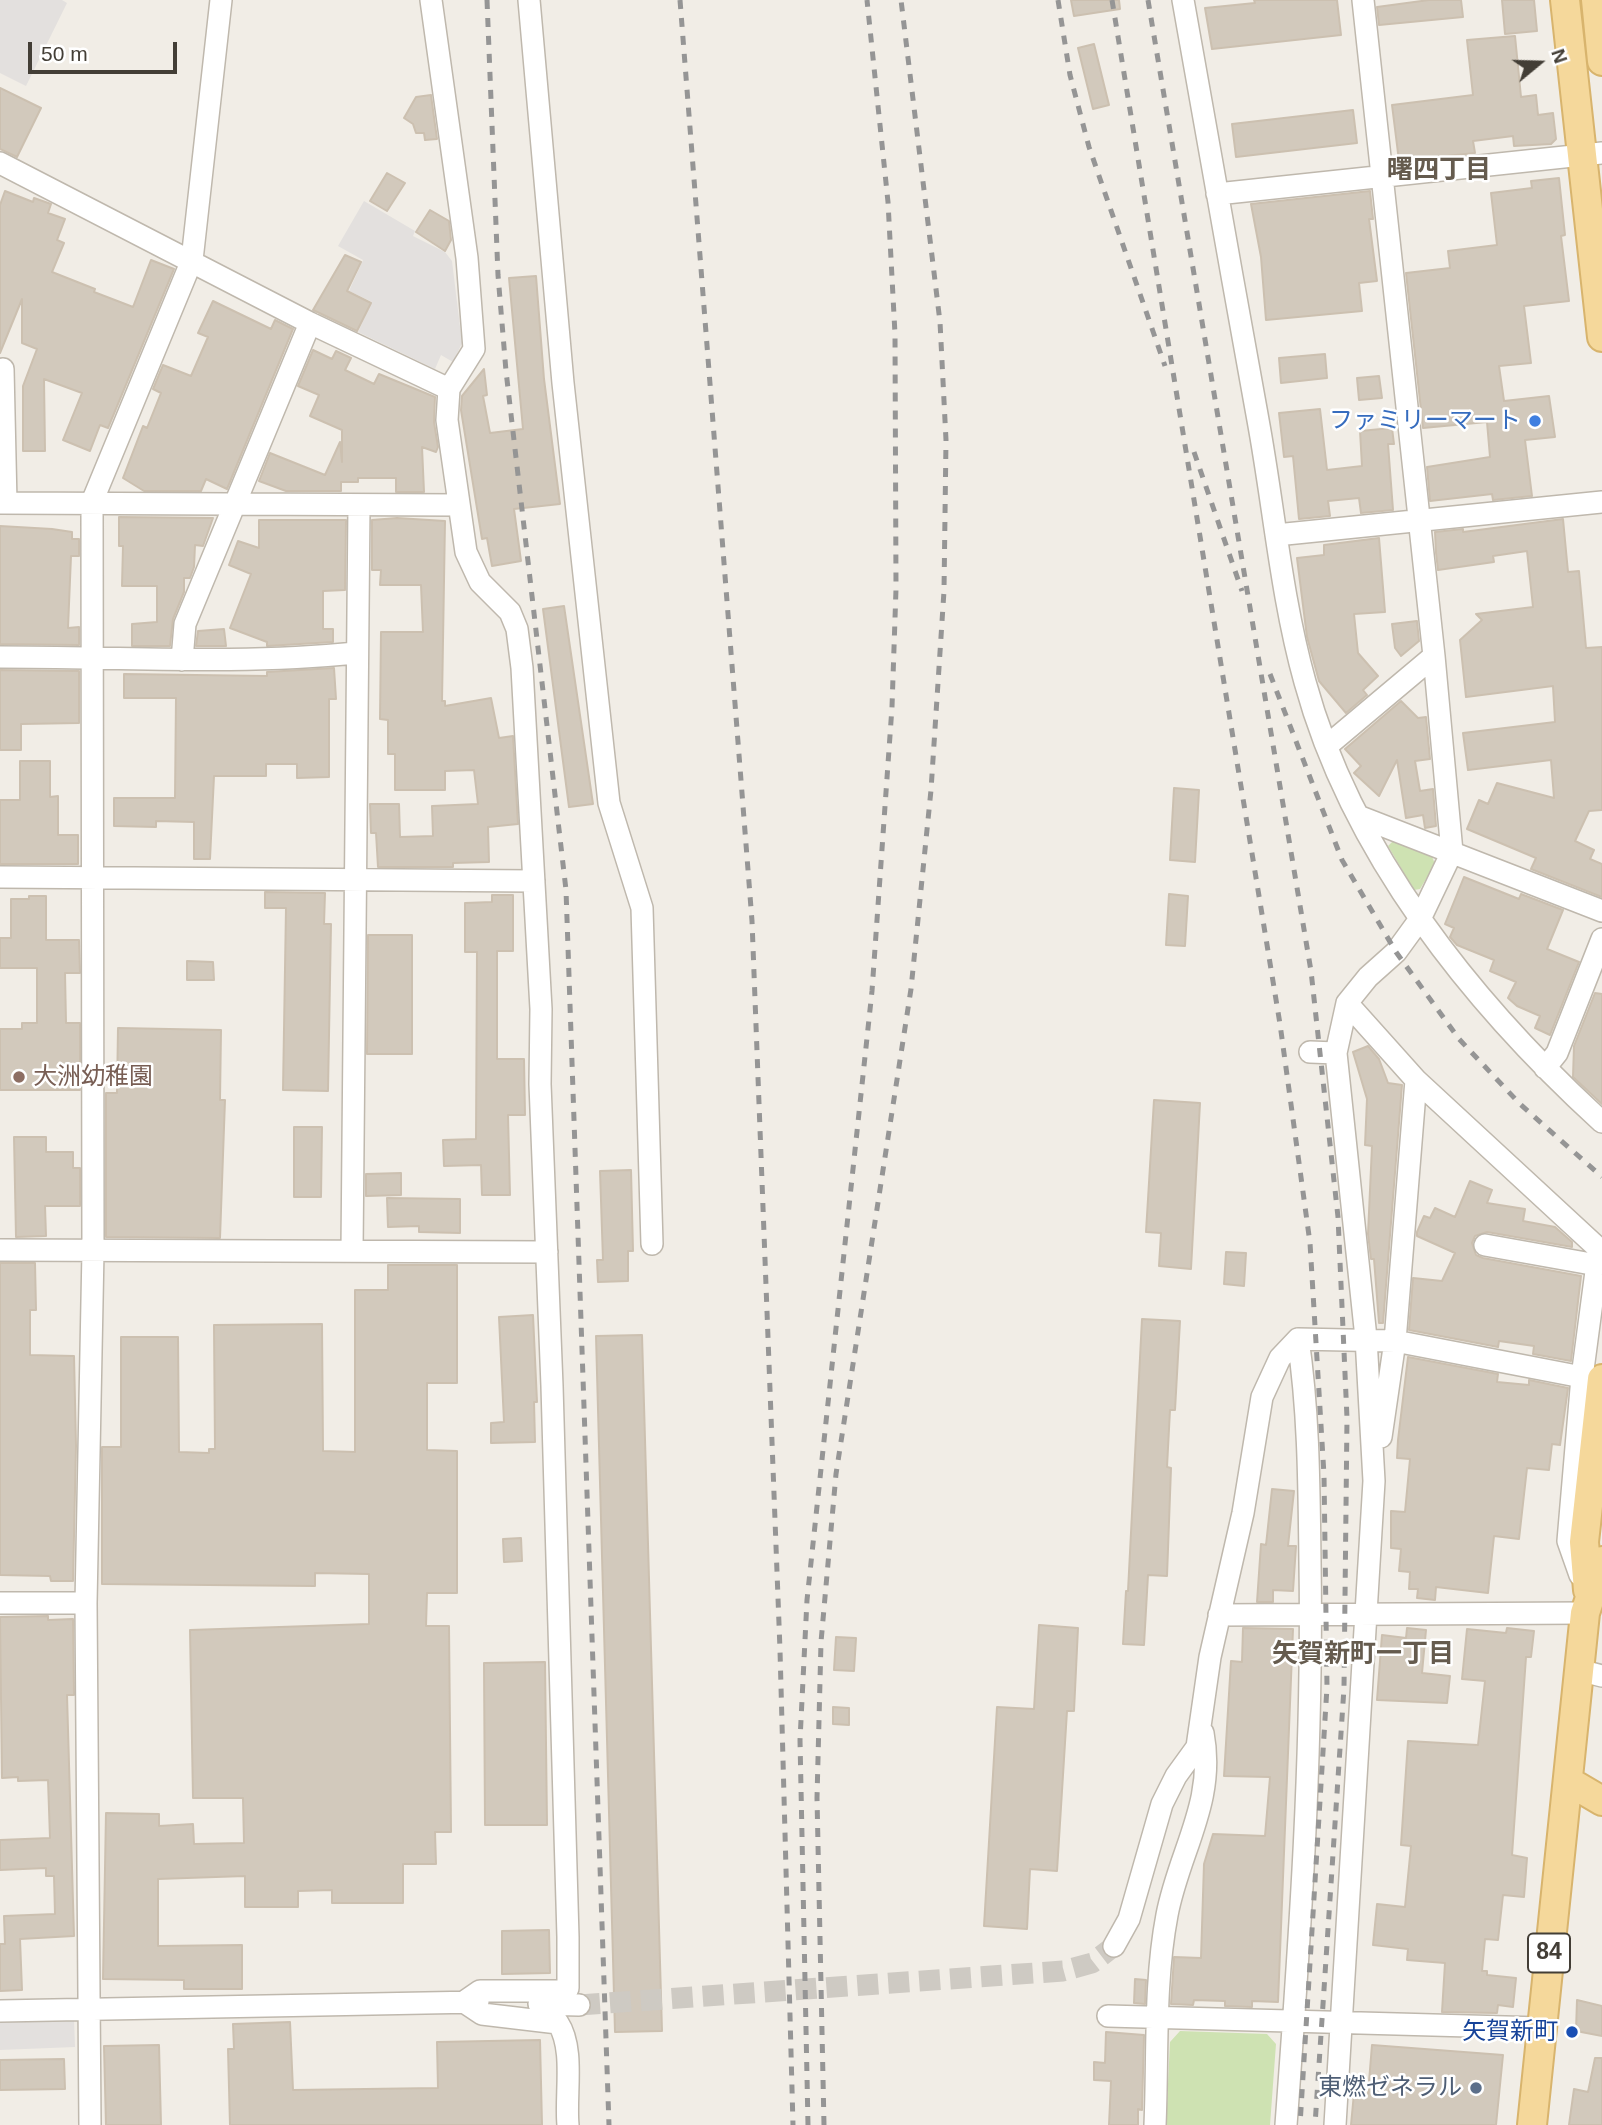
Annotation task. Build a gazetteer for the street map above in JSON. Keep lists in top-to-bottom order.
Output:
{
  "streets": {
    "main road": ["84"]
  },
  "districts": ["曙四丁目", "矢賀新町一丁目"],
  "places": [
    "ファミリーマート",
    "大洲幼稚園",
    "矢賀新町",
    "東燃ゼネラル"
  ],
  "scale_bar": "50 m",
  "north": "right"
}
